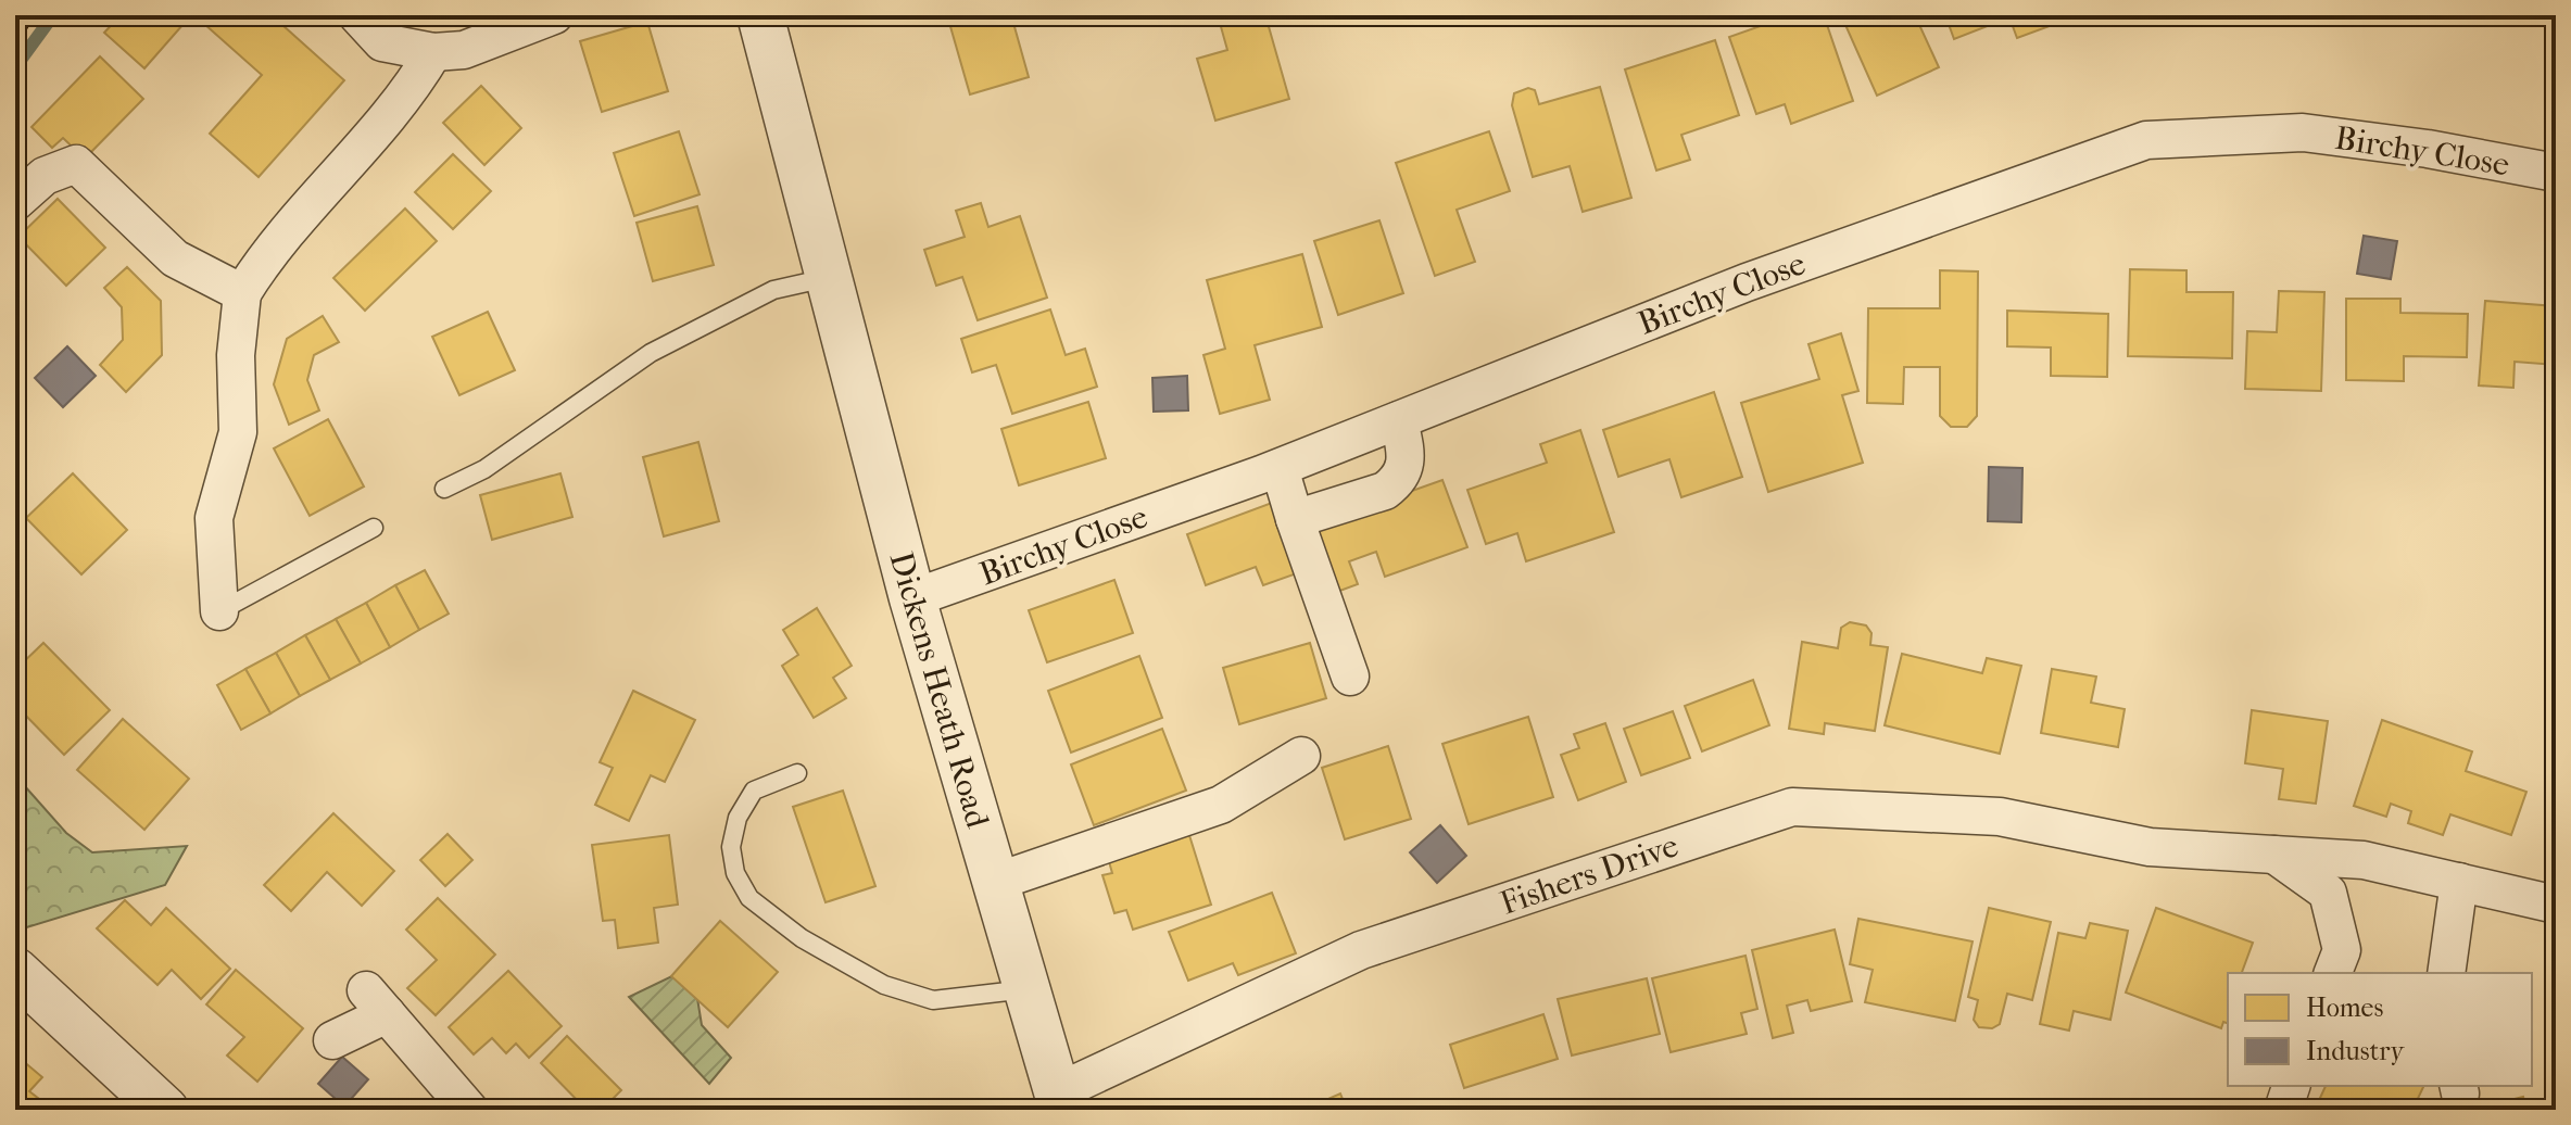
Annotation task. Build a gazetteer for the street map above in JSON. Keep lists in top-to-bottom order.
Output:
{
  "streets": {
    "street": ["Birchy Close", "Dickens Heath Road", "Fishers Drive"]
  },
  "crossings": [
    ["Birchy Close", "Dickens Heath Road"],
    ["Dickens Heath Road", "Fishers Drive"]
  ],
  "legend": ["Homes", "Industry"]
}
